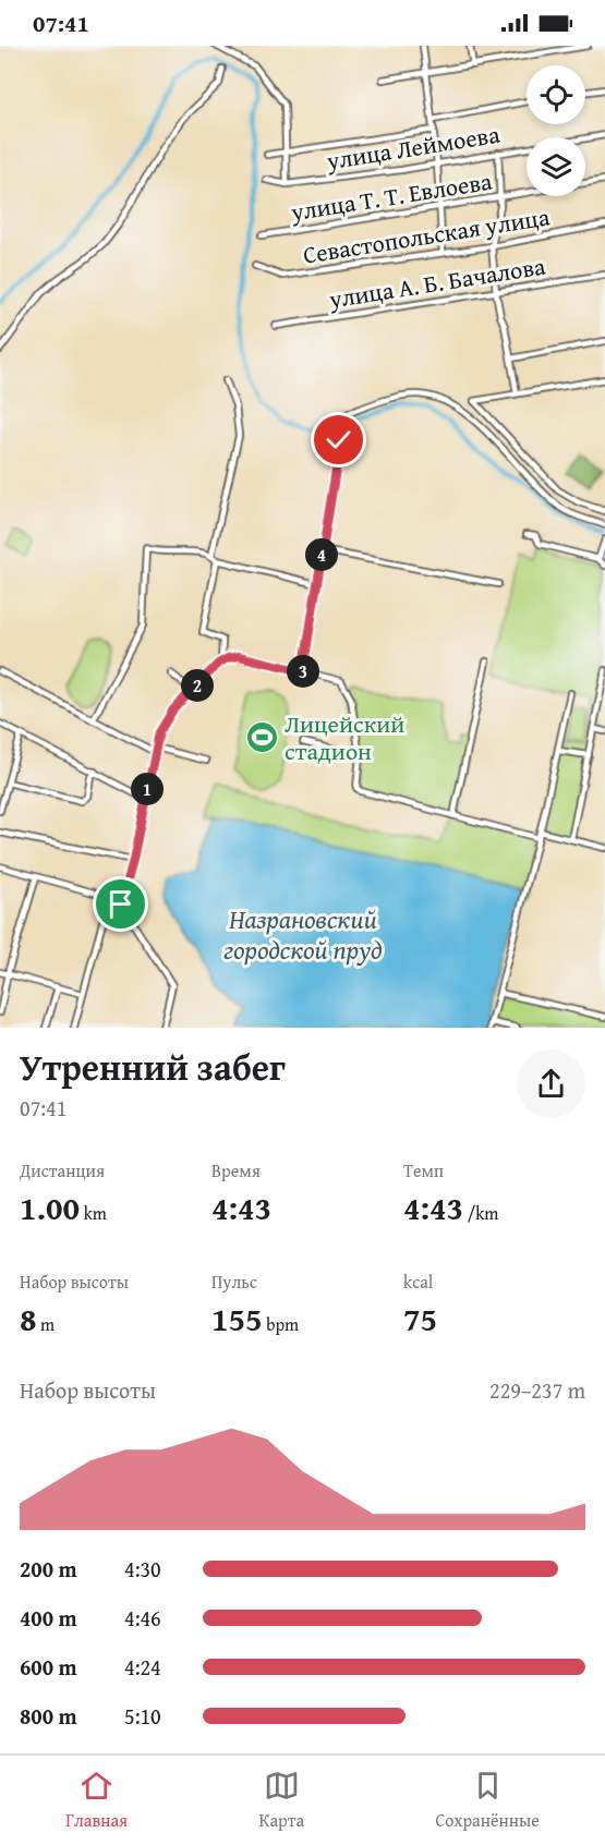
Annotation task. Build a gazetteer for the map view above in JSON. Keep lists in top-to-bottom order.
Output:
{
  "streets": {
    "street": [
      "улица Леймоева",
      "улица Т. Т. Евлоева",
      "Севастопольская улица",
      "улица А. Б. Бачалова"
    ]
  },
  "water": ["Назрановский городской пруд"],
  "places": {
    "sports": ["Лицейский стадион"]
  },
  "page": {
    "status": "07:41",
    "pins": [
      "4",
      "3",
      "2",
      "1"
    ],
    "heading": ["Утренний забег", "07:41"],
    "stats": [
      ["Дистанция", "1.00 km"],
      ["Время", "4:43"],
      ["Темп", "4:43 /km"],
      ["Набор высоты", "8 m"],
      ["Пульс", "155 bpm"],
      ["kcal", "75"]
    ],
    "chart": ["Набор высоты", "229–237 m"],
    "list": [
      {
        "name": "200 m",
        "note": "4:30"
      },
      {
        "name": "400 m",
        "note": "4:46"
      },
      {
        "name": "600 m",
        "note": "4:24"
      },
      {
        "name": "800 m",
        "note": "5:10"
      }
    ],
    "tabs": ["Главная", "Карта", "Сохранённые"]
  }
}
